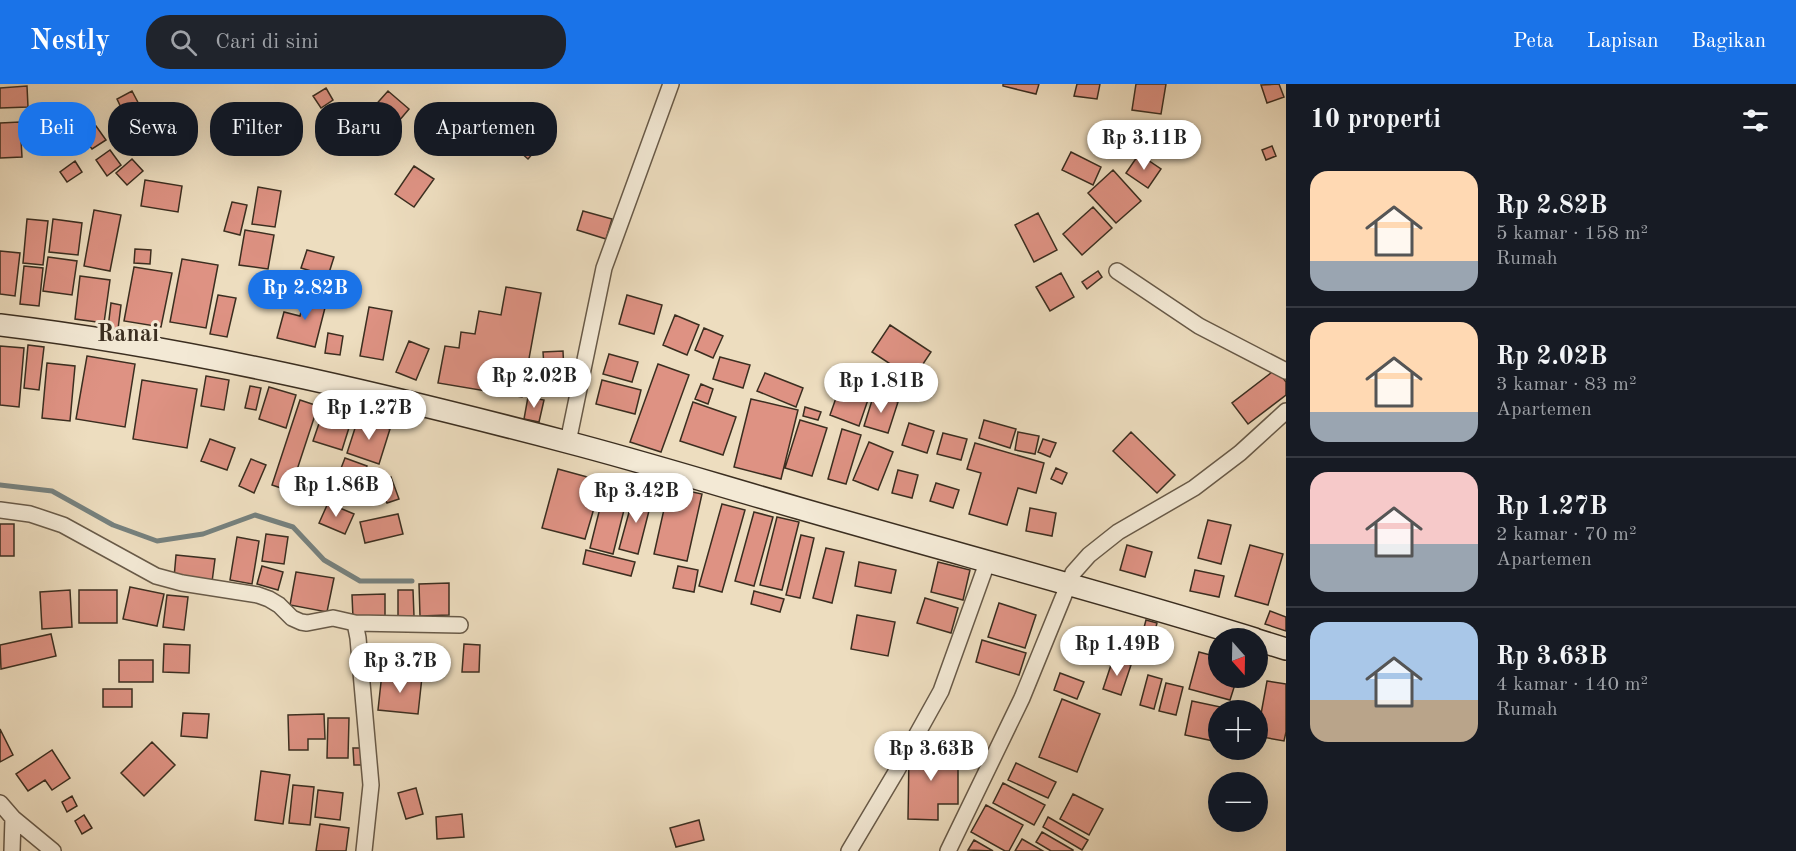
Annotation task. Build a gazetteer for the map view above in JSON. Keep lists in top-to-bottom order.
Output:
{
  "districts": ["Ranai"],
  "north": "bottom",
  "page": {
    "header": "Nestly",
    "search": "Cari di sini",
    "nav": ["Peta", "Lapisan", "Bagikan"],
    "heading": "10 properti",
    "chip": [
      "Beli",
      "Sewa",
      "Filter",
      "Baru",
      "Apartemen"
    ],
    "price": [
      "Rp 3.11B",
      "Rp 2.82B",
      "Rp 2.02B",
      "Rp 1.81B",
      "Rp 1.27B",
      "Rp 1.86B",
      "Rp 3.42B",
      "Rp 1.49B",
      "Rp 3.7B",
      "Rp 3.63B"
    ],
    "list": [
      {
        "name": "Rp 2.82B",
        "note": "5 kamar · 158 m² · Rumah"
      },
      {
        "name": "Rp 2.02B",
        "note": "3 kamar · 83 m² · Apartemen"
      },
      {
        "name": "Rp 1.27B",
        "note": "2 kamar · 70 m² · Apartemen"
      },
      {
        "name": "Rp 3.63B",
        "note": "4 kamar · 140 m² · Rumah"
      }
    ],
    "map_buttons": ["+", "−"]
  }
}
